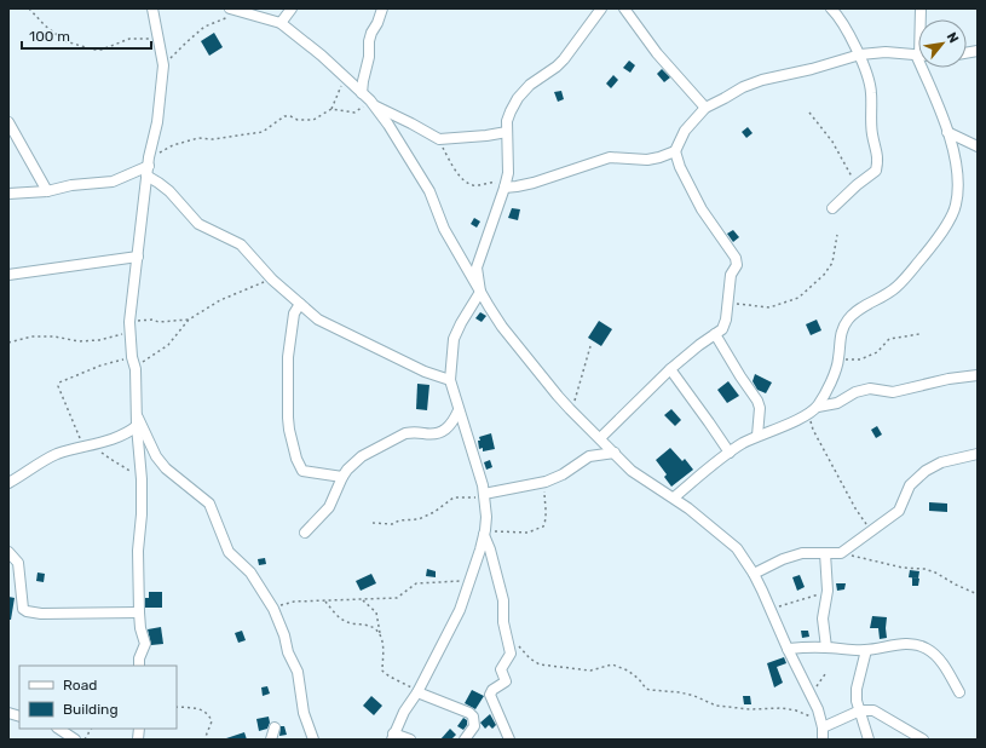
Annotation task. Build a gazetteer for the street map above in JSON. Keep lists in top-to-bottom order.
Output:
{
  "legend": ["Road", "Building"],
  "scale_bar": "100 m",
  "north": "top right"
}
